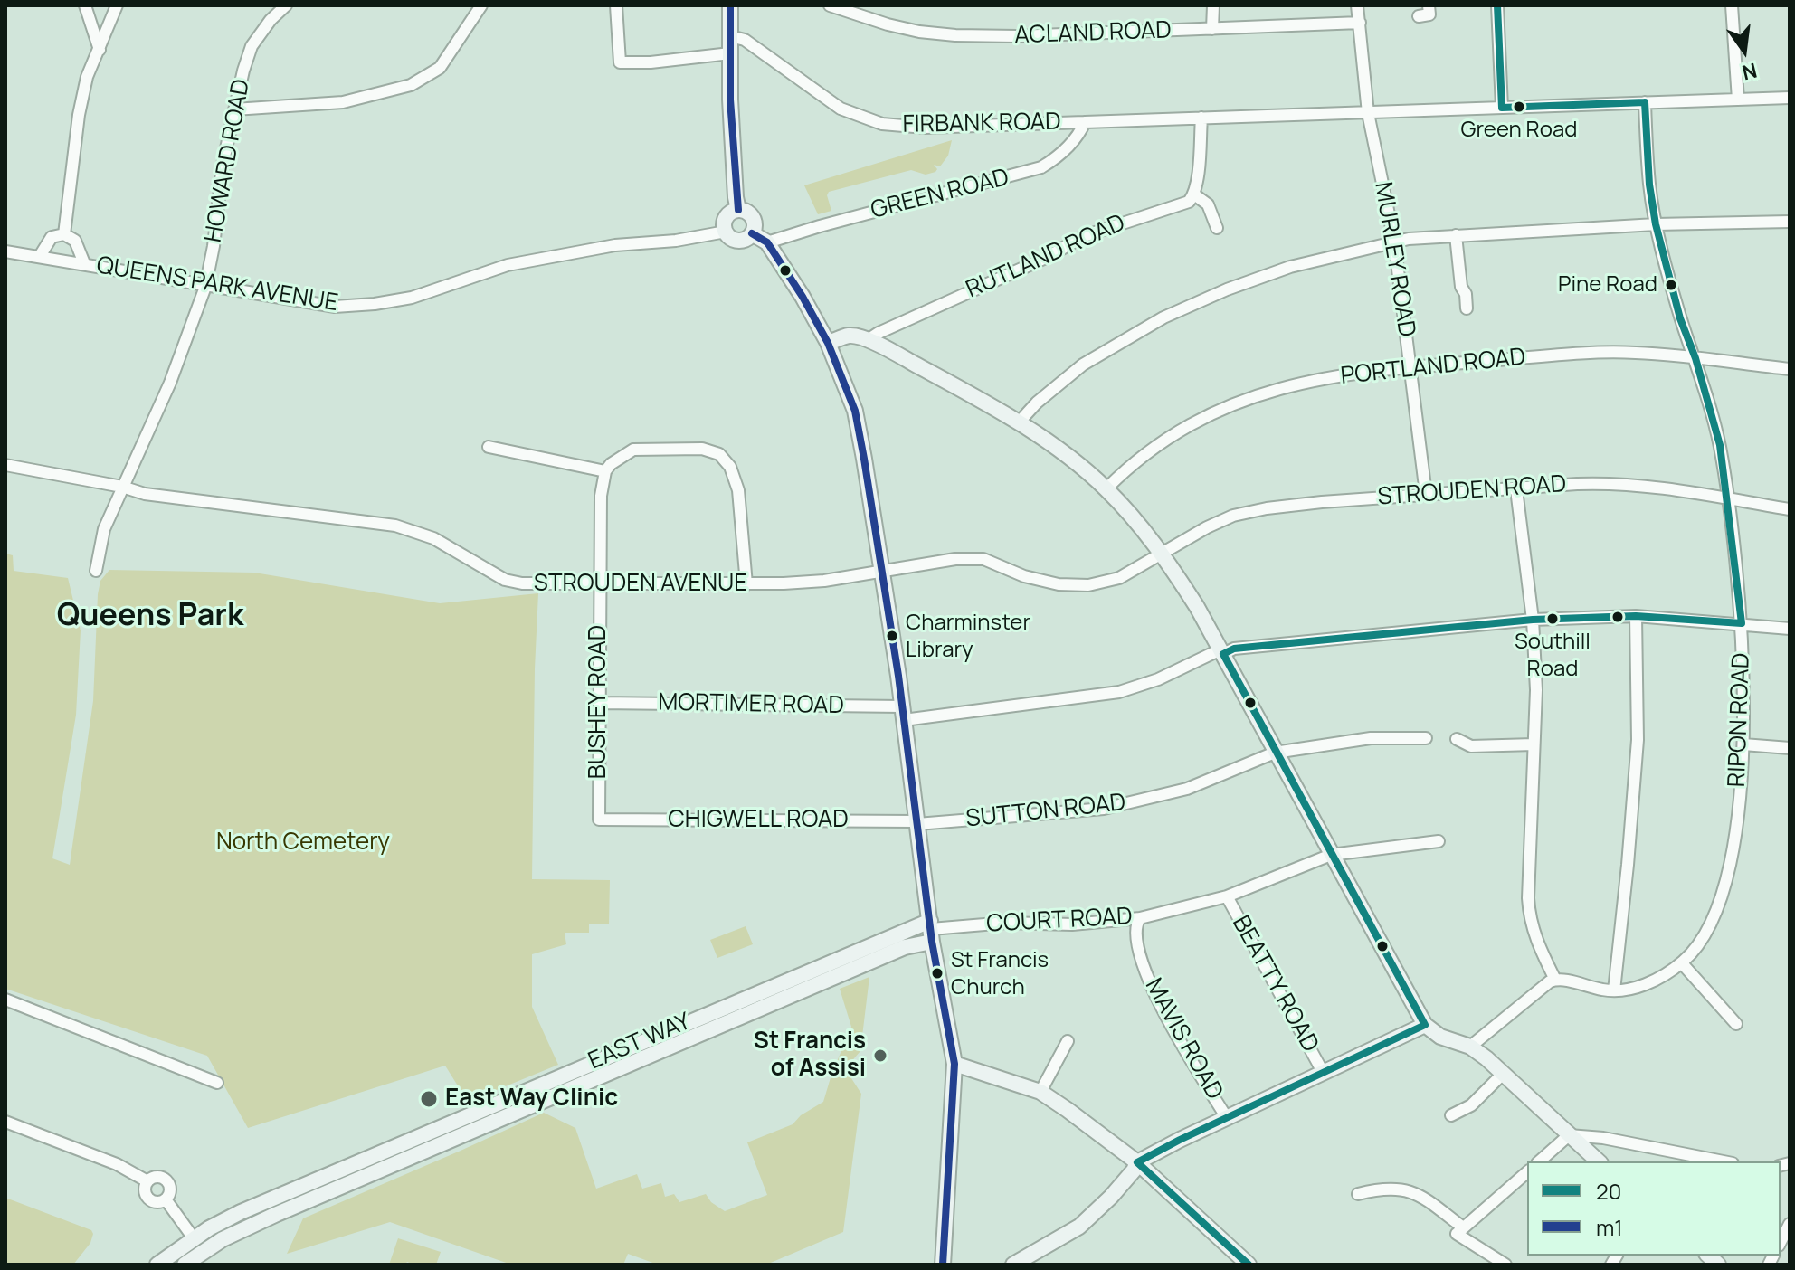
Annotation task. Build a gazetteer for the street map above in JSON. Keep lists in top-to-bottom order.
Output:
{
  "streets": {
    "street": [
      "ACLAND ROAD",
      "FIRBANK ROAD",
      "HOWARD ROAD",
      "GREEN ROAD",
      "RUTLAND ROAD",
      "MURLEY ROAD",
      "QUEENS PARK AVENUE",
      "PORTLAND ROAD",
      "STROUDEN ROAD",
      "STROUDEN AVENUE",
      "BUSHEY ROAD",
      "MORTIMER ROAD",
      "RIPON ROAD",
      "SUTTON ROAD",
      "CHIGWELL ROAD",
      "COURT ROAD",
      "BEATTY ROAD",
      "MAVIS ROAD",
      "EAST WAY"
    ]
  },
  "crossings": [
    ["ACLAND ROAD", "MURLEY ROAD"],
    ["FIRBANK ROAD", "GREEN ROAD"],
    ["HOWARD ROAD", "QUEENS PARK AVENUE"],
    ["HOWARD ROAD", "STROUDEN AVENUE"],
    ["MURLEY ROAD", "PORTLAND ROAD"],
    ["MURLEY ROAD", "STROUDEN ROAD"],
    ["PORTLAND ROAD", "RIPON ROAD"],
    ["STROUDEN ROAD", "STROUDEN AVENUE"],
    ["STROUDEN ROAD", "RIPON ROAD"],
    ["STROUDEN AVENUE", "BUSHEY ROAD"],
    ["BUSHEY ROAD", "MORTIMER ROAD"],
    ["BUSHEY ROAD", "CHIGWELL ROAD"],
    ["MORTIMER ROAD", "RIPON ROAD"],
    ["SUTTON ROAD", "CHIGWELL ROAD"],
    ["COURT ROAD", "BEATTY ROAD"],
    ["COURT ROAD", "MAVIS ROAD"],
    ["COURT ROAD", "EAST WAY"]
  ],
  "districts": ["Queens Park"],
  "parks": ["North Cemetery"],
  "places": [
    "Green Road",
    "Pine Road",
    "Southill Road",
    "Charminster Library",
    "St Francis Church",
    "St Francis of Assisi",
    "East Way Clinic"
  ],
  "lines": ["transit line 20", "transit line m1"],
  "legend": ["20", "m1"],
  "north": "bottom"
}
